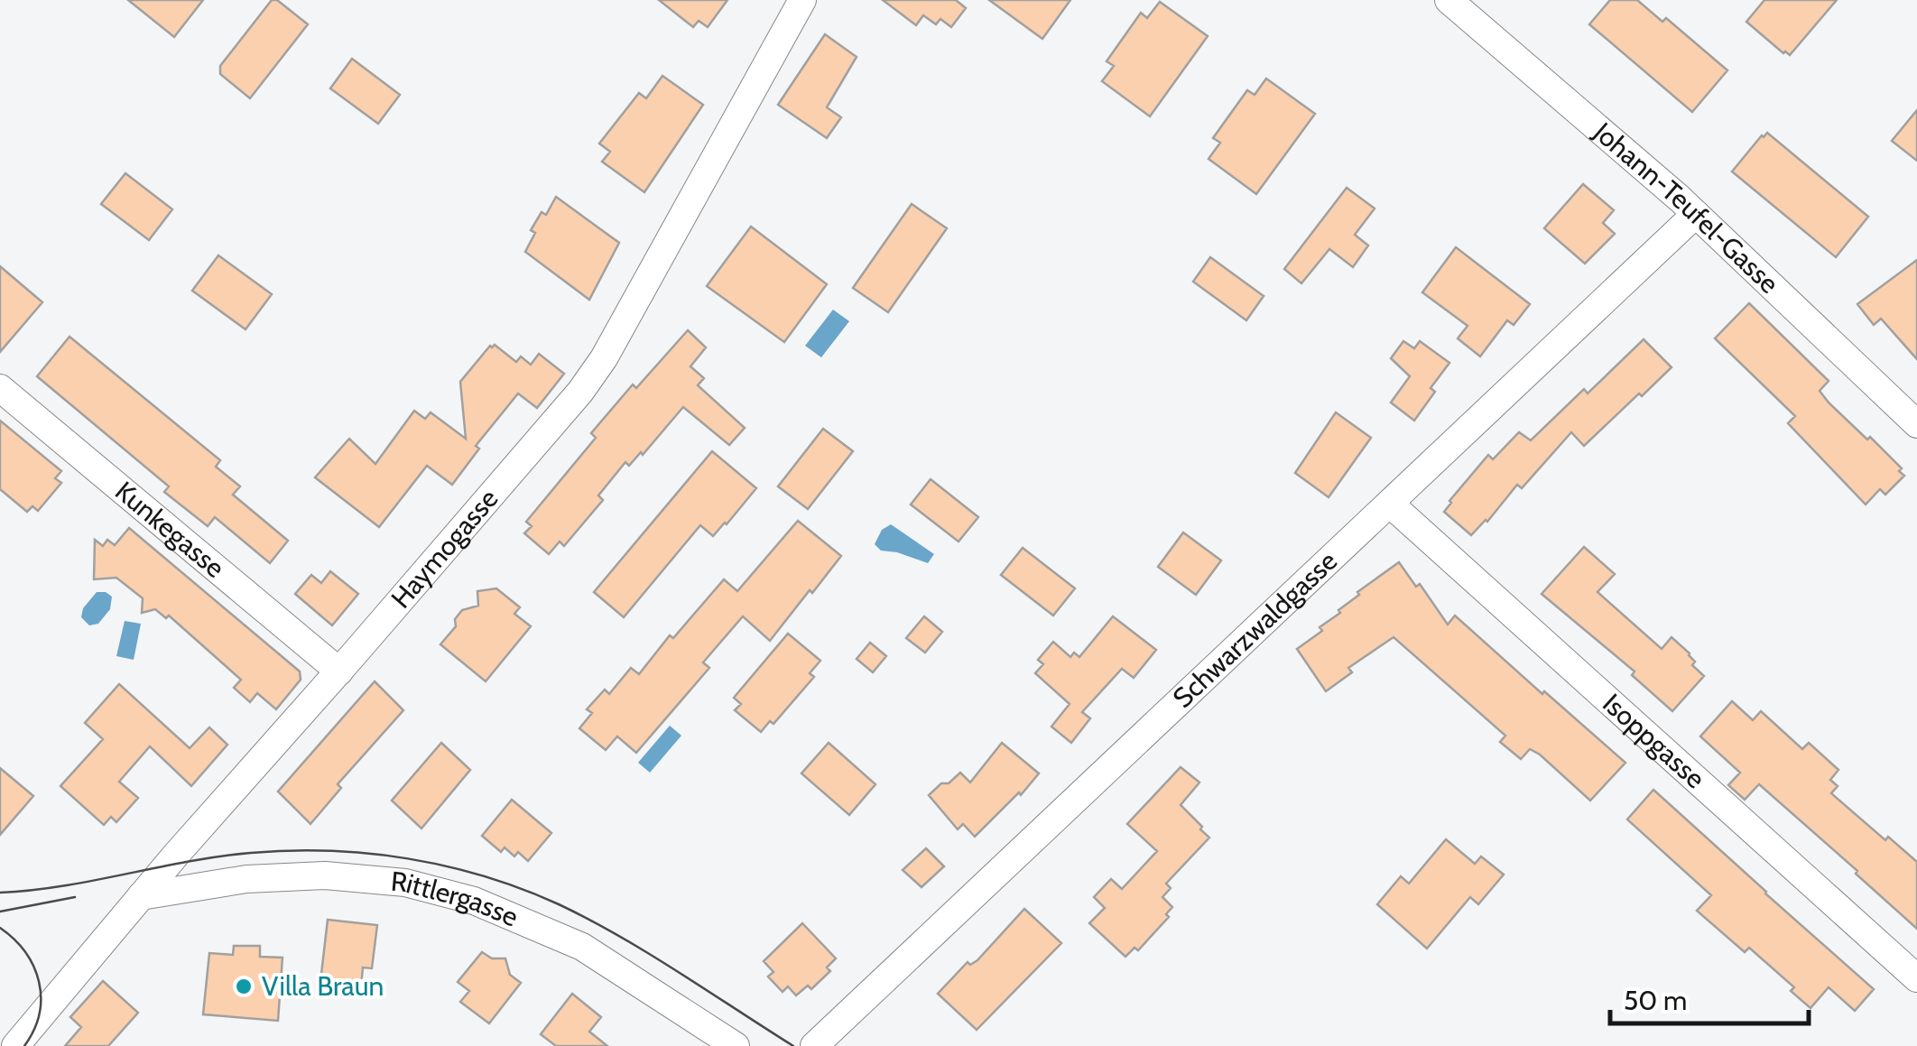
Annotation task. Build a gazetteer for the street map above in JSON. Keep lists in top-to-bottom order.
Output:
{
  "streets": {
    "street": [
      "Johann-Teufel-Gasse",
      "Kunkegasse",
      "Haymogasse",
      "Schwarzwaldgasse",
      "Isoppgasse",
      "Rittlergasse"
    ]
  },
  "crossings": [
    ["Johann-Teufel-Gasse", "Schwarzwaldgasse"],
    ["Kunkegasse", "Haymogasse"],
    ["Haymogasse", "Rittlergasse"],
    ["Schwarzwaldgasse", "Isoppgasse"]
  ],
  "places": ["Villa Braun"],
  "scale_bar": "50 m"
}
